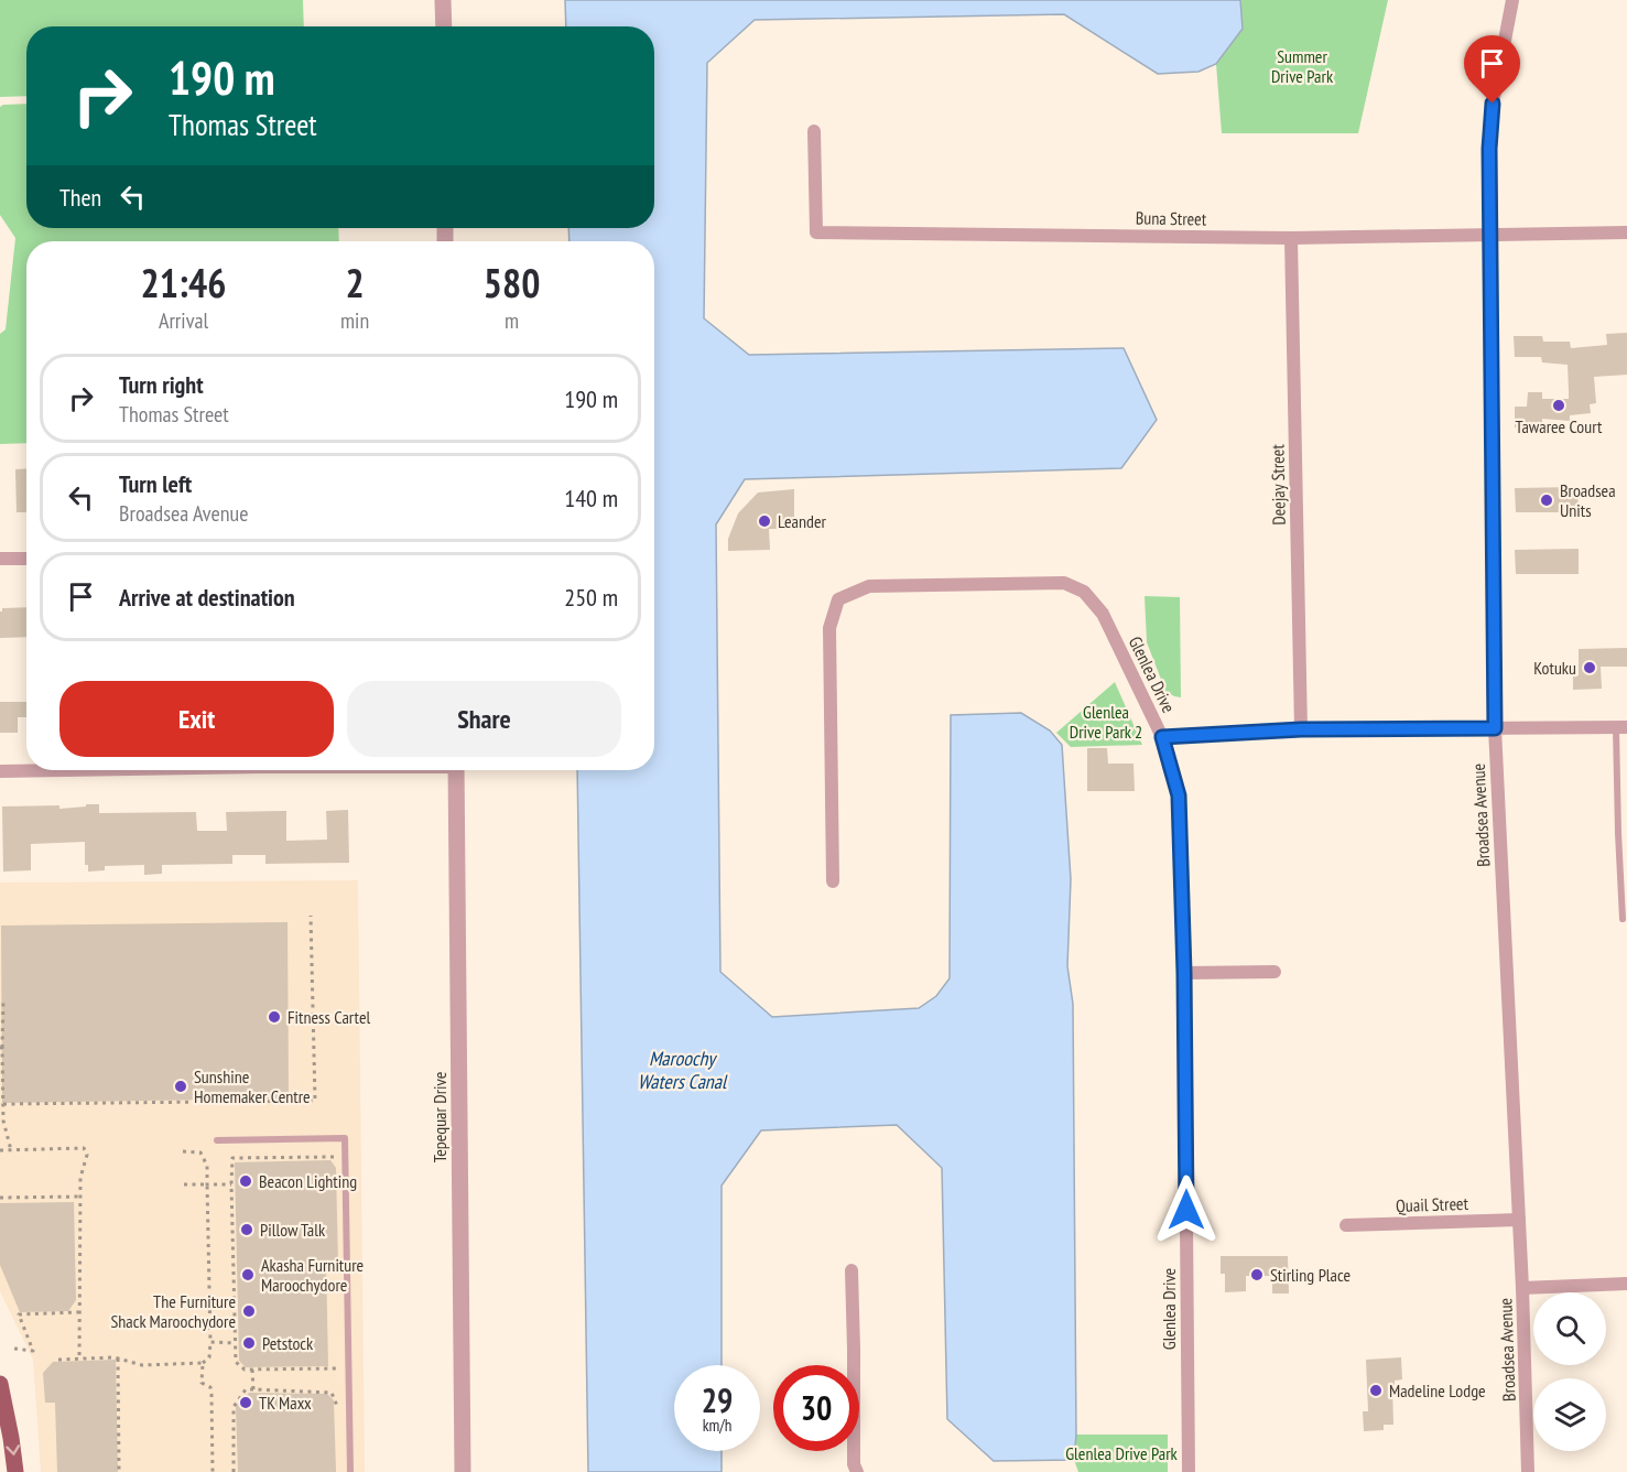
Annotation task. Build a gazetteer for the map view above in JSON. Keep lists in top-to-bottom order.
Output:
{
  "streets": {
    "street": [
      "Buna Street",
      "Deejay Street",
      "Glenlea Drive",
      "Broadsea Avenue",
      "Tepequar Drive",
      "Quail Street"
    ]
  },
  "crossings": [
    ["Buna Street", "Deejay Street"],
    ["Buna Street", "Broadsea Avenue"],
    ["Broadsea Avenue", "Quail Street"]
  ],
  "water": ["Maroochy Waters Canal"],
  "parks": ["Summer Drive Park", "Glenlea Drive Park 2", "Glenlea Drive Park"],
  "places": [
    "Tawaree Court",
    "Broadsea Units",
    "Leander",
    "Kotuku",
    "Fitness Cartel",
    "Sunshine Homemaker Centre",
    "Beacon Lighting",
    "Pillow Talk",
    "Akasha Furniture Maroochydore",
    "Stirling Place",
    "The Furniture Shack Maroochydore",
    "Petstock",
    "Madeline Lodge",
    "TK Maxx"
  ],
  "page": {
    "turn": ["190 m", "Thomas Street"],
    "then": "Then",
    "eta": [
      "21:46",
      "Arrival",
      "2",
      "min",
      "580",
      "m"
    ],
    "list": [
      {
        "name": "Turn right",
        "note": "Thomas Street",
        "value": "190 m"
      },
      {
        "name": "Turn left",
        "note": "Broadsea Avenue",
        "value": "140 m"
      },
      {
        "name": "Arrive at destination",
        "value": "250 m"
      }
    ],
    "buttons": ["Exit", "Share"],
    "speed": "29 km/h",
    "limit": "30"
  }
}
